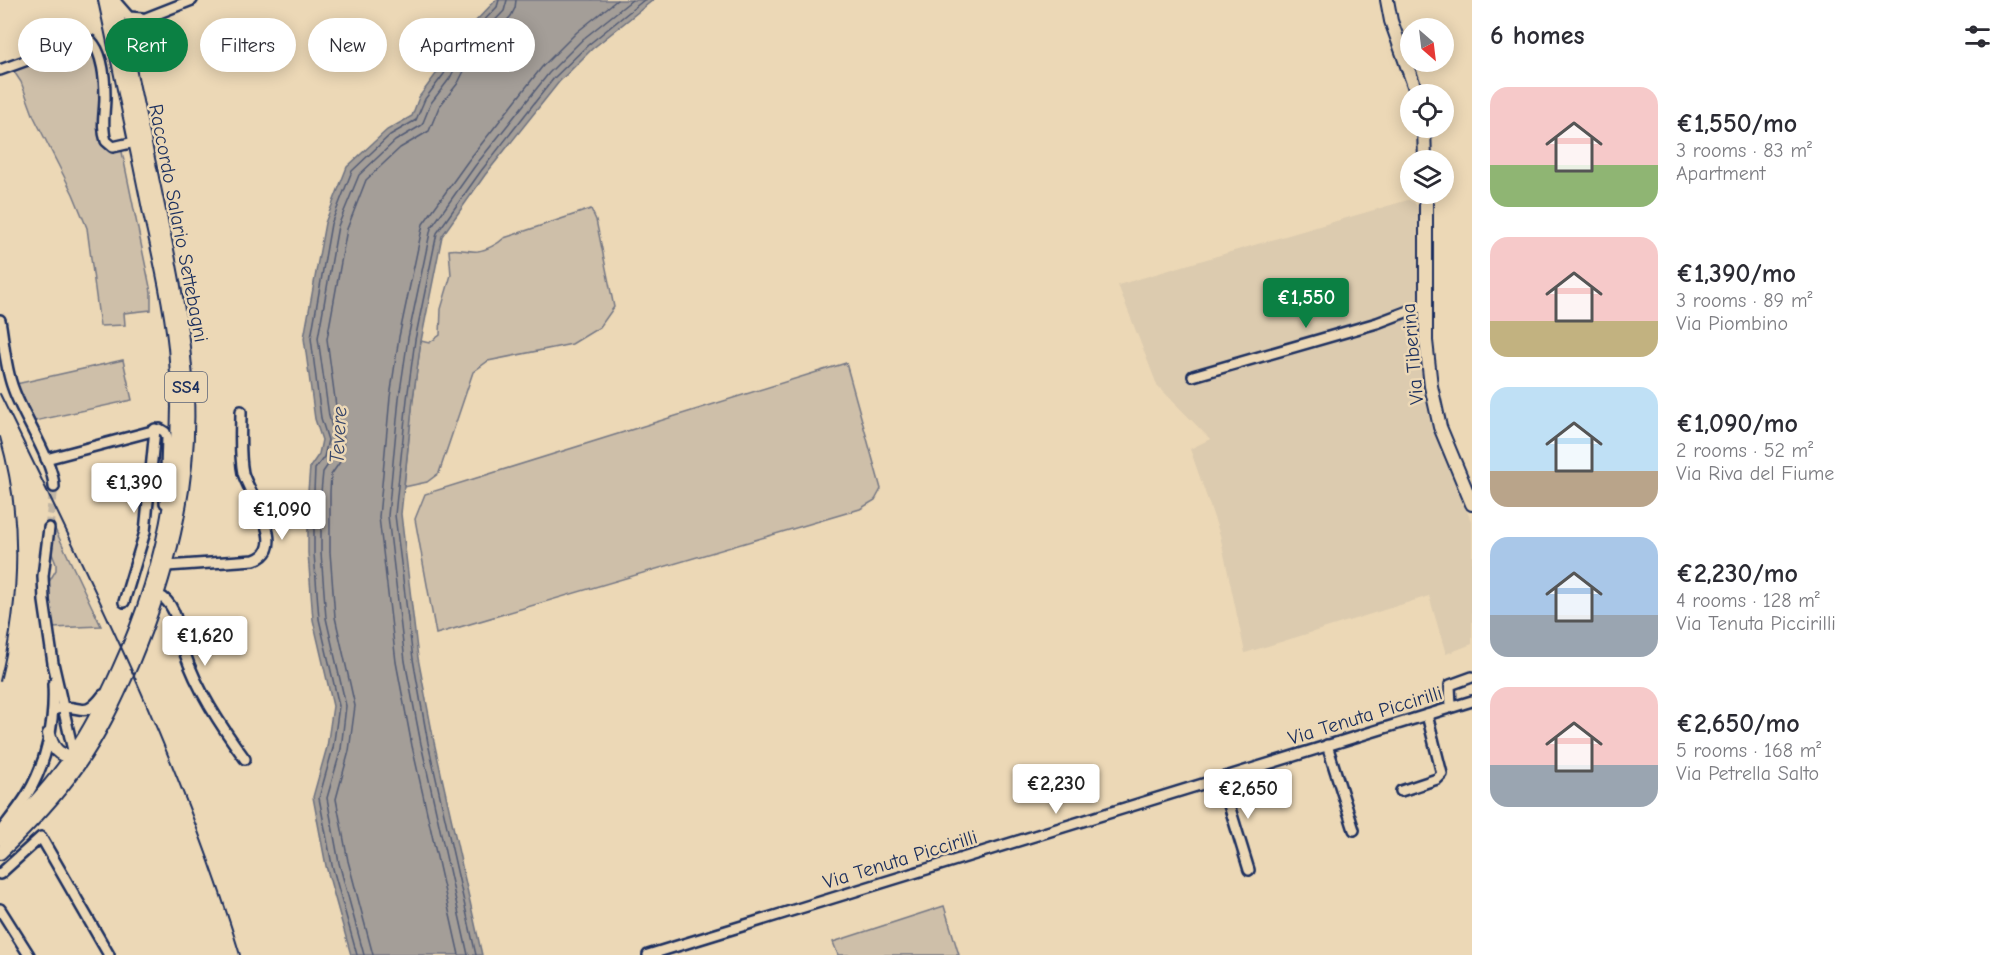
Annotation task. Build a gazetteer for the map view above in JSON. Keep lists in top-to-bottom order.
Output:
{
  "streets": {
    "main road": ["Raccordo Salario Settebagni", "Via Tiberina", "SS4"],
    "street": ["Via Tenuta Piccirilli"]
  },
  "crossings": [
    ["Raccordo Salario Settebagni", "SS4"]
  ],
  "water": ["Tevere"],
  "north": "bottom right",
  "page": {
    "heading": "6 homes",
    "chip": [
      "Buy",
      "Rent",
      "Filters",
      "New",
      "Apartment"
    ],
    "list": [
      {
        "name": "€1,550/mo",
        "note": "3 rooms · 83 m² · Apartment"
      },
      {
        "name": "€1,390/mo",
        "note": "3 rooms · 89 m² · Via Piombino"
      },
      {
        "name": "€1,090/mo",
        "note": "2 rooms · 52 m² · Via Riva del Fiume"
      },
      {
        "name": "€2,230/mo",
        "note": "4 rooms · 128 m² · Via Tenuta Piccirilli"
      },
      {
        "name": "€2,650/mo",
        "note": "5 rooms · 168 m² · Via Petrella Salto"
      }
    ],
    "price": [
      "€1,550",
      "€1,390",
      "€1,090",
      "€1,620",
      "€2,230",
      "€2,650"
    ]
  }
}
